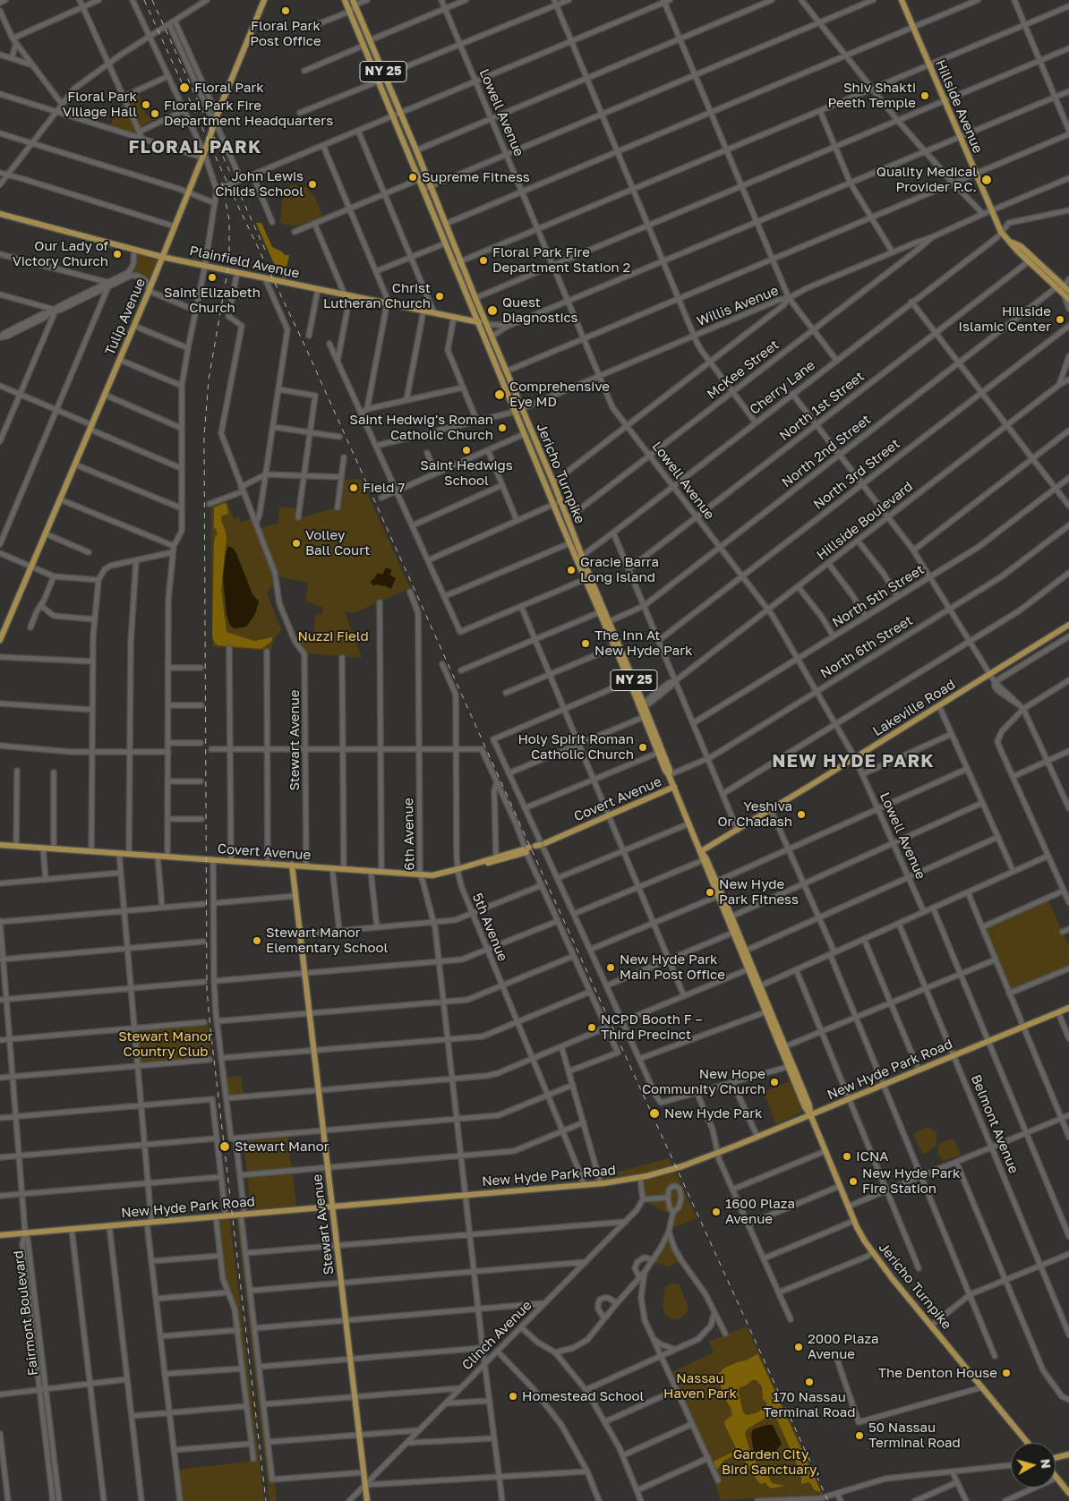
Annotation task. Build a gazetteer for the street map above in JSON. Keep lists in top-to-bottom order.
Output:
{
  "streets": {
    "main road": [
      "NY 25",
      "Hillside Avenue",
      "Plainfield Avenue",
      "Tulip Avenue",
      "Jericho Turnpike",
      "Lakeville Road",
      "Stewart Avenue",
      "Covert Avenue",
      "New Hyde Park Road"
    ],
    "street": [
      "Lowell Avenue",
      "Willis Avenue",
      "McKee Street",
      "Cherry Lane",
      "North 1st Street",
      "North 2nd Street",
      "North 3rd Street",
      "Hillside Boulevard",
      "North 5th Street",
      "North 6th Street",
      "6th Avenue",
      "5th Avenue",
      "Belmont Avenue",
      "Fairmont Boulevard",
      "Clinch Avenue"
    ]
  },
  "crossings": [
    ["NY 25", "Jericho Turnpike"],
    ["Hillside Avenue", "Willis Avenue"],
    ["Hillside Avenue", "Cherry Lane"],
    ["Hillside Avenue", "North 1st Street"],
    ["Hillside Avenue", "North 2nd Street"],
    ["Lowell Avenue", "Willis Avenue"],
    ["Lowell Avenue", "McKee Street"],
    ["Lowell Avenue", "Cherry Lane"],
    ["Lowell Avenue", "North 1st Street"],
    ["Lowell Avenue", "North 2nd Street"],
    ["Lowell Avenue", "North 3rd Street"],
    ["Lowell Avenue", "Hillside Boulevard"],
    ["Lowell Avenue", "North 5th Street"],
    ["Lowell Avenue", "North 6th Street"],
    ["Lowell Avenue", "Lakeville Road"],
    ["Plainfield Avenue", "Tulip Avenue"],
    ["Plainfield Avenue", "Jericho Turnpike"],
    ["Plainfield Avenue", "Stewart Avenue"],
    ["Willis Avenue", "McKee Street"],
    ["Willis Avenue", "Jericho Turnpike"],
    ["McKee Street", "Jericho Turnpike"],
    ["Cherry Lane", "Jericho Turnpike"],
    ["North 2nd Street", "Jericho Turnpike"],
    ["Jericho Turnpike", "Hillside Boulevard"],
    ["Jericho Turnpike", "North 6th Street"],
    ["Jericho Turnpike", "Lakeville Road"],
    ["Jericho Turnpike", "Covert Avenue"],
    ["Jericho Turnpike", "New Hyde Park Road"],
    ["Stewart Avenue", "Covert Avenue"],
    ["Stewart Avenue", "New Hyde Park Road"],
    ["Stewart Avenue", "Clinch Avenue"],
    ["Covert Avenue", "6th Avenue"],
    ["Covert Avenue", "5th Avenue"],
    ["6th Avenue", "New Hyde Park Road"],
    ["6th Avenue", "Clinch Avenue"],
    ["5th Avenue", "New Hyde Park Road"],
    ["New Hyde Park Road", "Belmont Avenue"],
    ["New Hyde Park Road", "Fairmont Boulevard"]
  ],
  "districts": ["FLORAL PARK", "NEW HYDE PARK"],
  "parks": [
    "Nuzzi Field",
    "Stewart Manor Country Club",
    "Nassau Haven Park",
    "Garden City Bird Sanctuary,"
  ],
  "places": [
    "Floral Park Post Office",
    "Floral Park",
    "Shiv Shakti Peeth Temple",
    "Floral Park Village Hall",
    "Floral Park Fire Department Headquarters",
    "Supreme Fitness",
    "Quality Medical Provider P.C.",
    "John Lewis Childs School",
    "Our Lady of Victory Church",
    "Floral Park Fire Department Station 2",
    "Saint Elizabeth Church",
    "Christ Lutheran Church",
    "Quest Diagnostics",
    "Hillside Islamic Center",
    "Comprehensive Eye MD",
    "Saint Hedwig's Roman Catholic Church",
    "Saint Hedwigs School",
    "Field 7",
    "Volley Ball Court",
    "Gracie Barra Long Island",
    "The Inn At New Hyde Park",
    "Holy Spirit Roman Catholic Church",
    "Yeshiva Or Chadash",
    "New Hyde Park Fitness",
    "Stewart Manor Elementary School",
    "New Hyde Park Main Post Office",
    "NCPD Booth F – Third Precinct",
    "New Hope Community Church",
    "New Hyde Park",
    "Stewart Manor",
    "ICNA",
    "New Hyde Park Fire Station",
    "1600 Plaza Avenue",
    "2000 Plaza Avenue",
    "The Denton House",
    "170 Nassau Terminal Road",
    "Homestead School",
    "50 Nassau Terminal Road"
  ],
  "north": "right"
}
